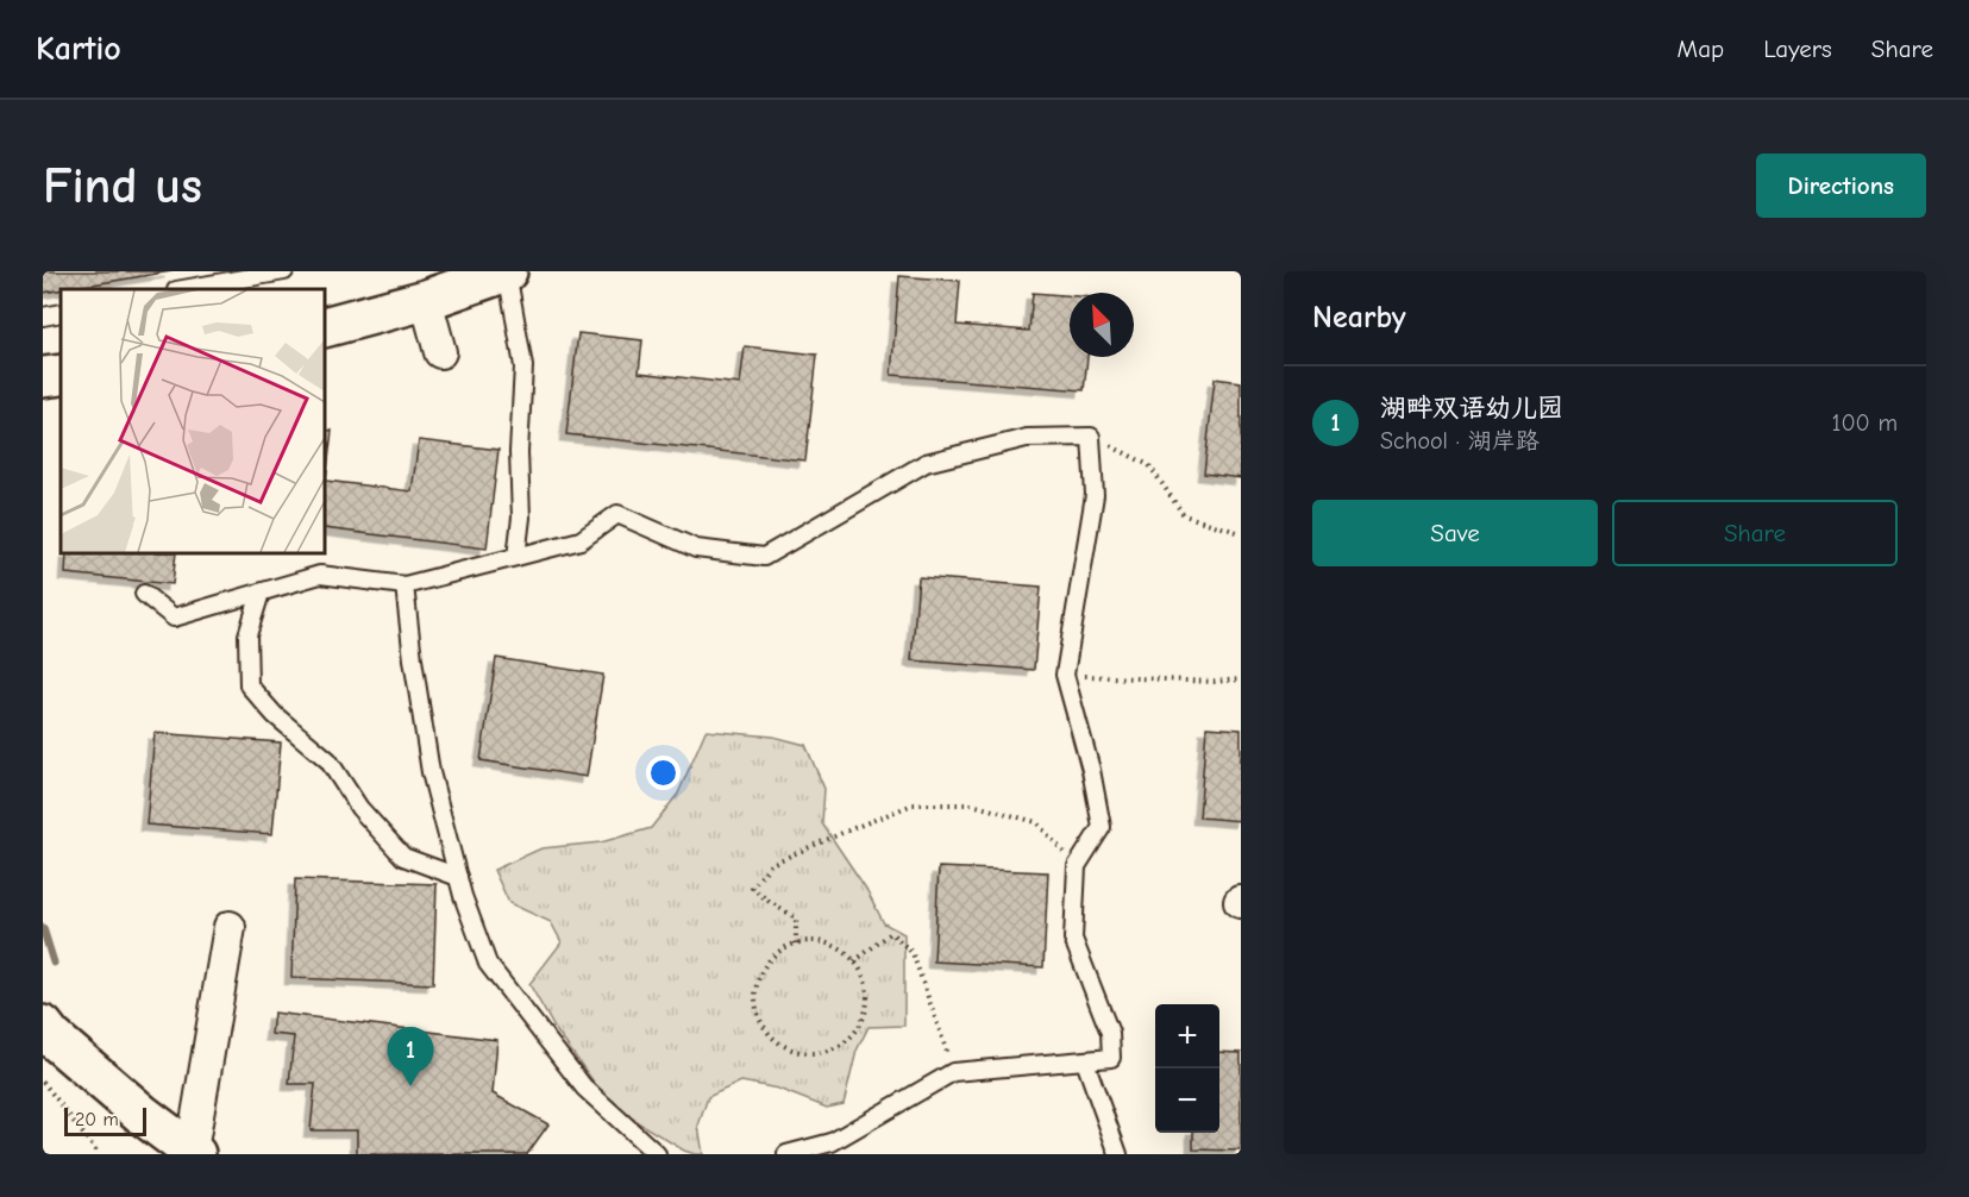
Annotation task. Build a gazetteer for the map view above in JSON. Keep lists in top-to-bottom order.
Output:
{
  "scale_bar": "20 m",
  "north": "top left",
  "page": {
    "header": "Kartio",
    "nav": ["Map", "Layers", "Share"],
    "buttons": [
      "Directions",
      ["Save", "Share"]
    ],
    "title": "Find us",
    "heading": "Nearby",
    "list": [
      {
        "mark": "1",
        "name": "湖畔双语幼儿园",
        "note": "School · 湖岸路",
        "value": "100 m"
      }
    ],
    "map_buttons": ["+", "−"],
    "pins": "1",
    "scale": "20 m"
  }
}
